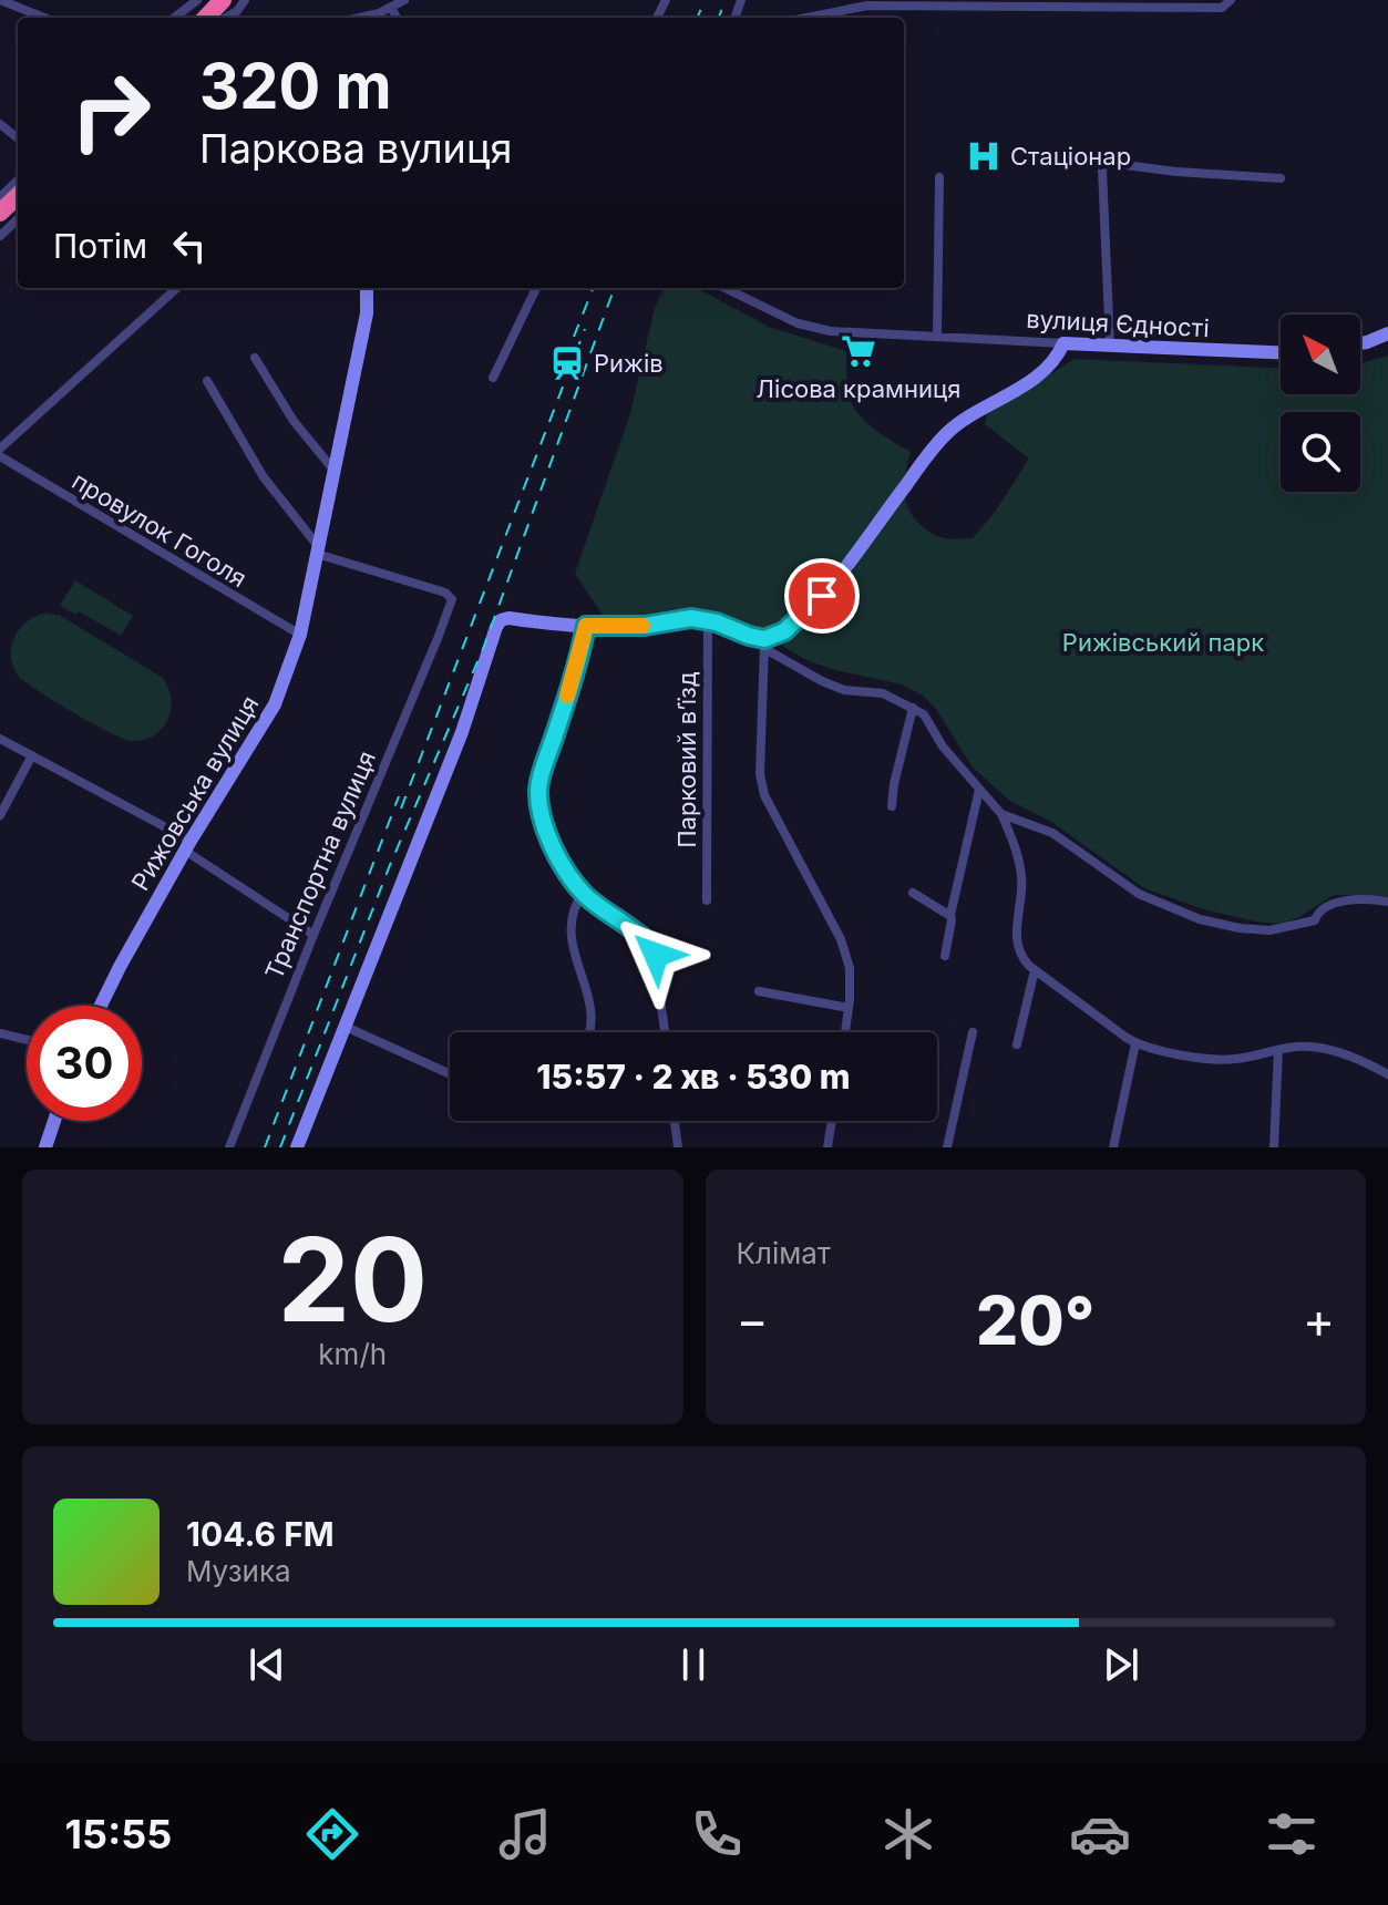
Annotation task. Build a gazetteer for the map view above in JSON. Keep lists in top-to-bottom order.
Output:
{
  "streets": {
    "street": [
      "вулиця Єдності",
      "провулок Гоголя",
      "Парковий в’їзд",
      "Рижовська вулиця",
      "Транспортна вулиця"
    ]
  },
  "crossings": [
    ["провулок Гоголя", "Рижовська вулиця"],
    ["Рижовська вулиця", "Транспортна вулиця"]
  ],
  "parks": ["Рижівський парк"],
  "places": {
    "hospital": ["Стаціонар"],
    "supermarket": ["Лісова крамниця"],
    "station": ["Рижів"]
  },
  "north": "top left",
  "page": {
    "turn": ["320 m", "Паркова вулиця"],
    "then": "Потім",
    "limit": "30",
    "trip": "15:57 · 2 хв · 530 m",
    "tile": [
      ["20", "km/h"],
      "Клімат"
    ],
    "heat": ["−", "20°", "+"],
    "song": ["104.6 FM", "Музика"],
    "tabs": "15:55"
  }
}
